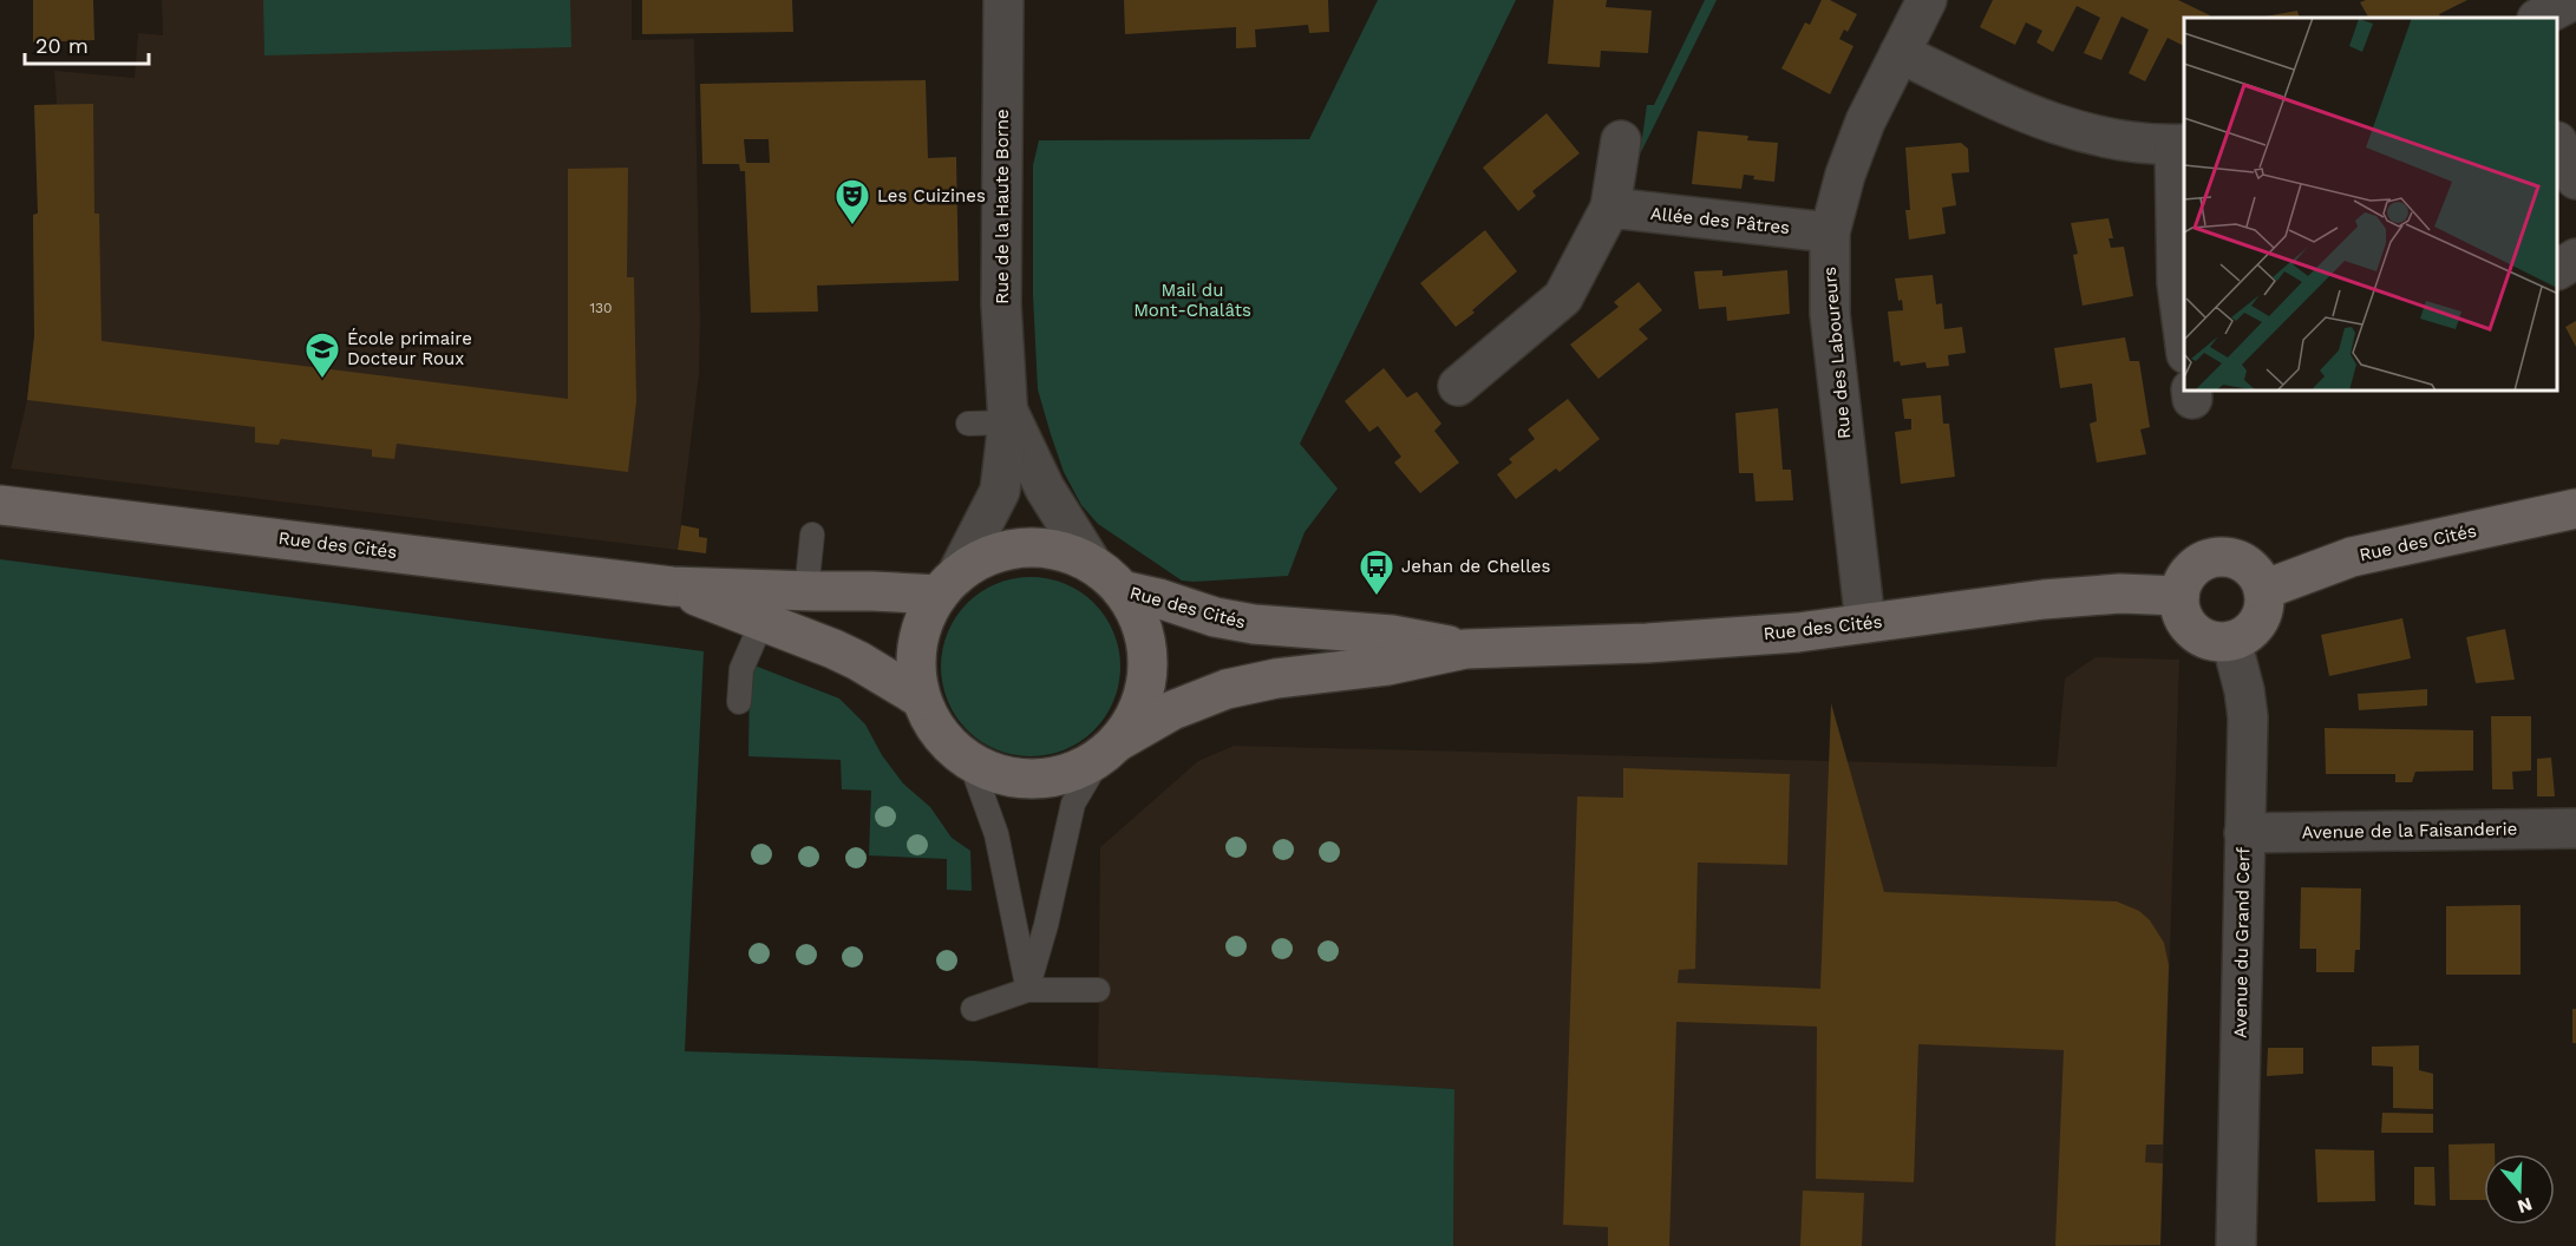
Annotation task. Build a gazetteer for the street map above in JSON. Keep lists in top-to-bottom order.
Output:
{
  "streets": {
    "street": [
      "Rue de la Haute Borne",
      "Allée des Pâtres",
      "Rue des Laboureurs",
      "Rue des Cités",
      "Avenue de la Faisanderie",
      "Avenue du Grand Cerf"
    ]
  },
  "crossings": [
    ["Rue de la Haute Borne", "Rue des Cités"],
    ["Allée des Pâtres", "Rue des Laboureurs"],
    ["Rue des Laboureurs", "Rue des Cités"],
    ["Rue des Cités", "Avenue du Grand Cerf"],
    ["Avenue de la Faisanderie", "Avenue du Grand Cerf"]
  ],
  "parks": ["Mail du Mont-Chalâts"],
  "places": {
    "theatre": ["Les Cuizines"],
    "school or university": ["École primaire Docteur Roux"],
    "bus stop": ["Jehan de Chelles"]
  },
  "house_numbers": ["130"],
  "scale_bar": "20 m",
  "north": "bottom"
}
